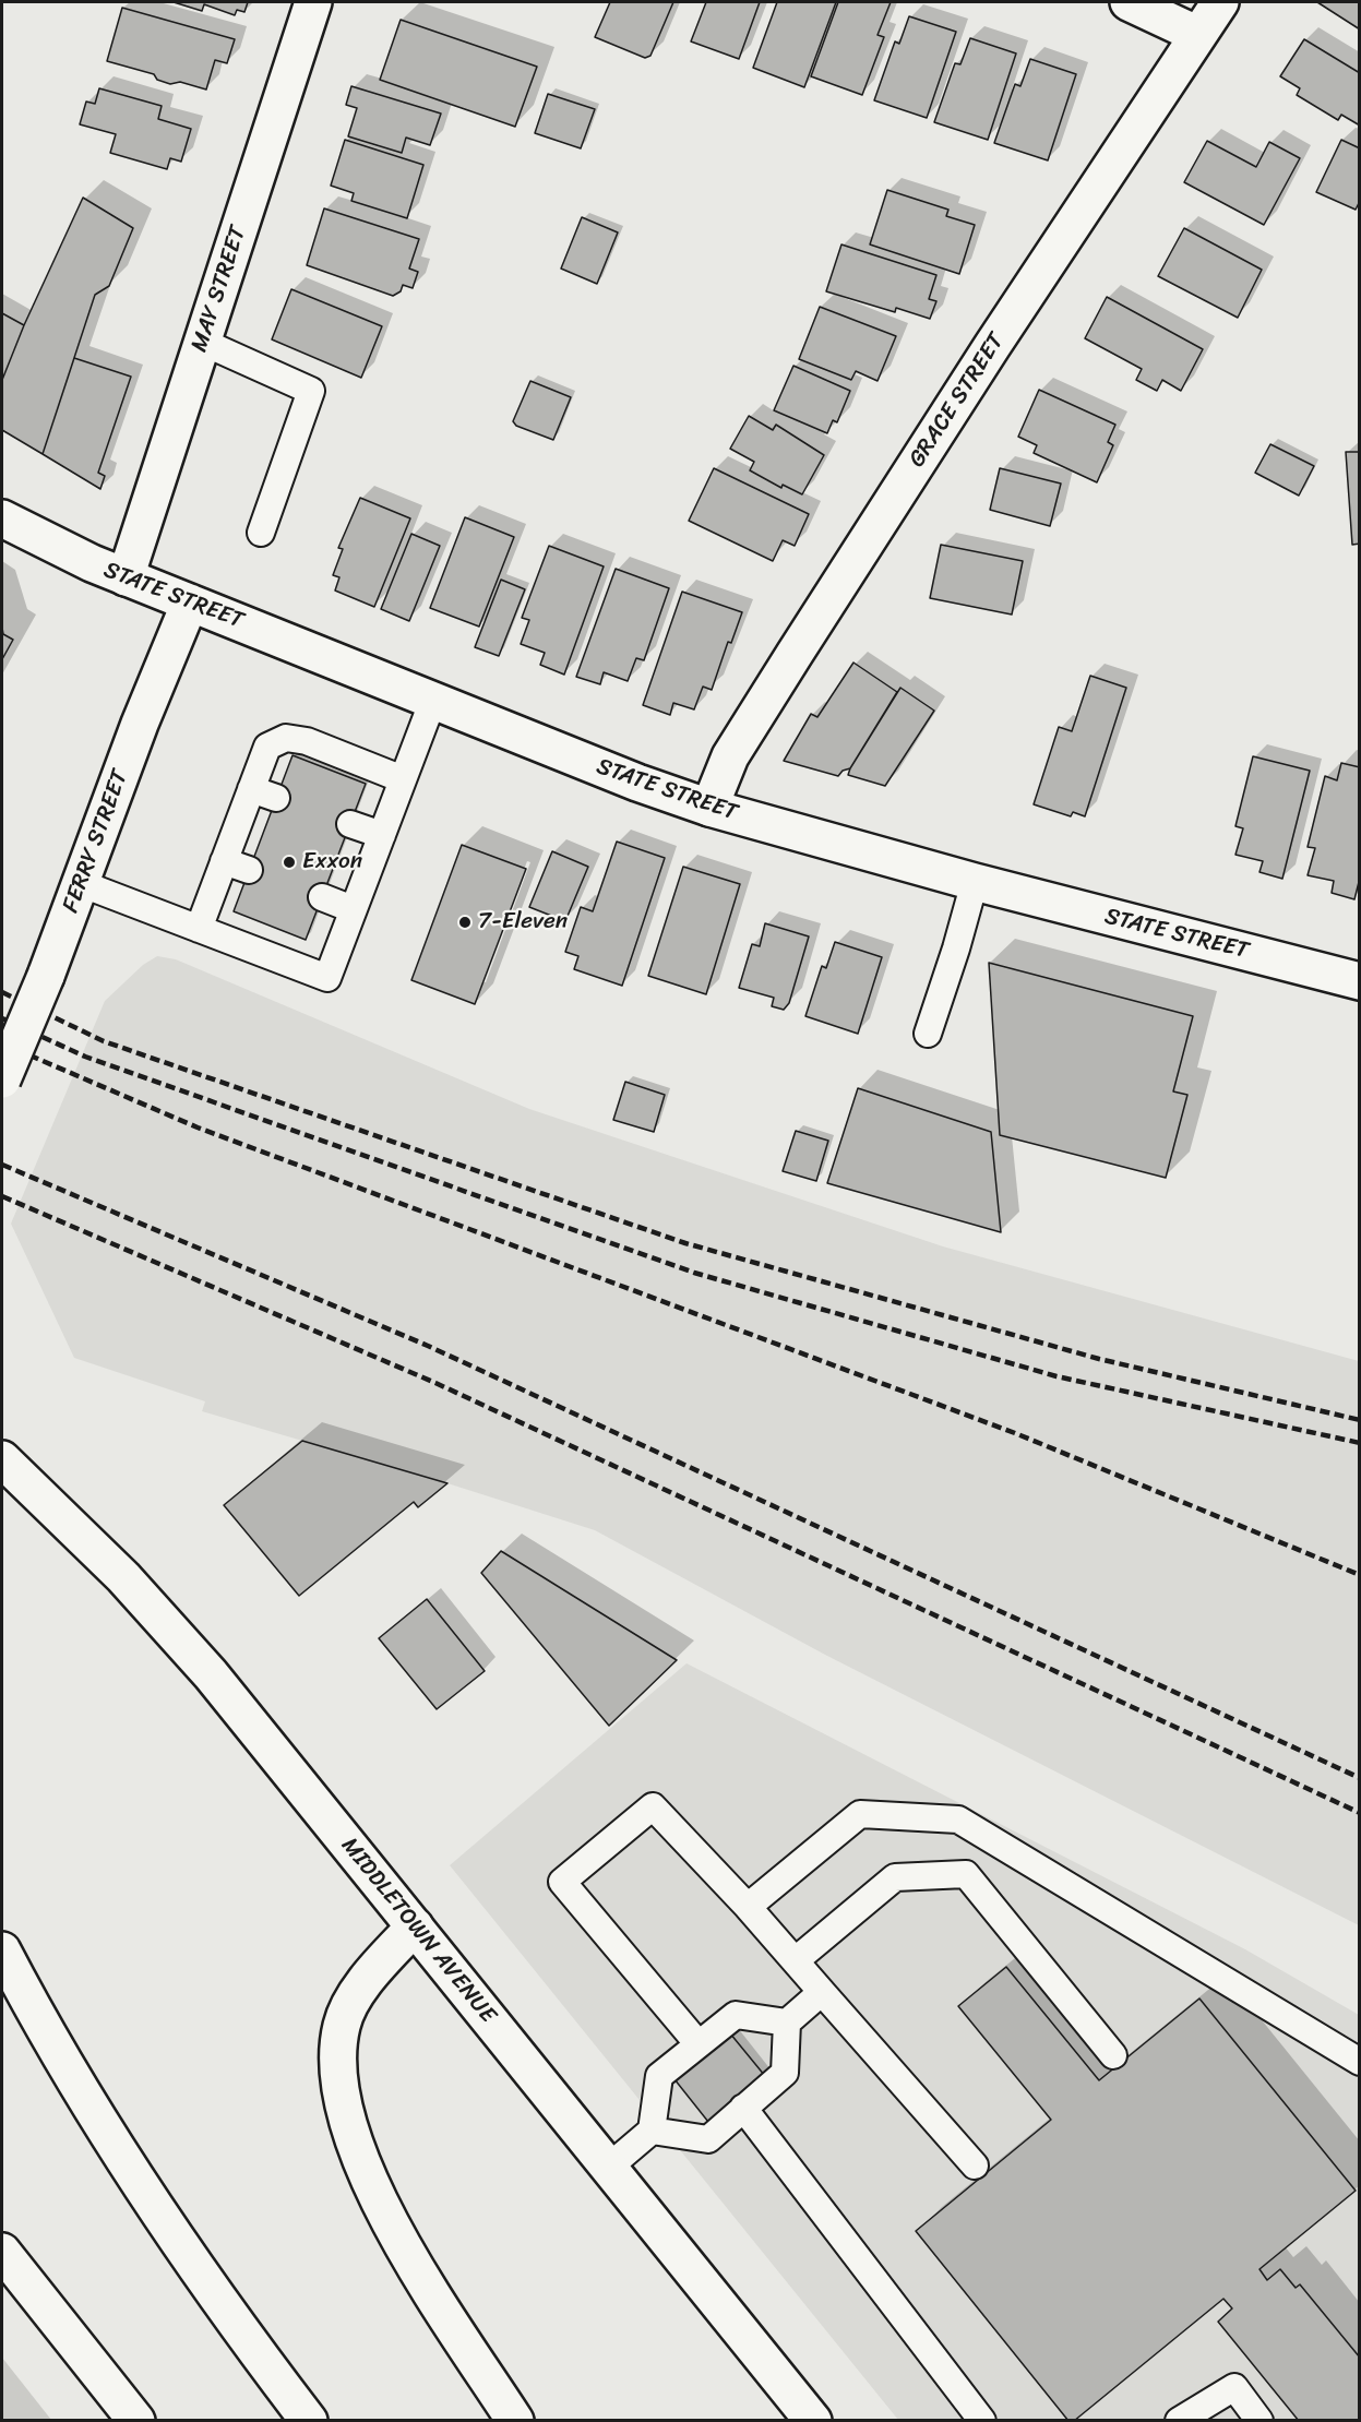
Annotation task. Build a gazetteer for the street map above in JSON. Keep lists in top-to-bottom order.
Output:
{
  "streets": {
    "main road": [
      "MAY STREET",
      "GRACE STREET",
      "STATE STREET",
      "FERRY STREET",
      "MIDDLETOWN AVENUE"
    ]
  },
  "crossings": [
    ["MAY STREET", "STATE STREET"],
    ["GRACE STREET", "STATE STREET"],
    ["STATE STREET", "FERRY STREET"]
  ],
  "places": ["Exxon", "7-Eleven"]
}
